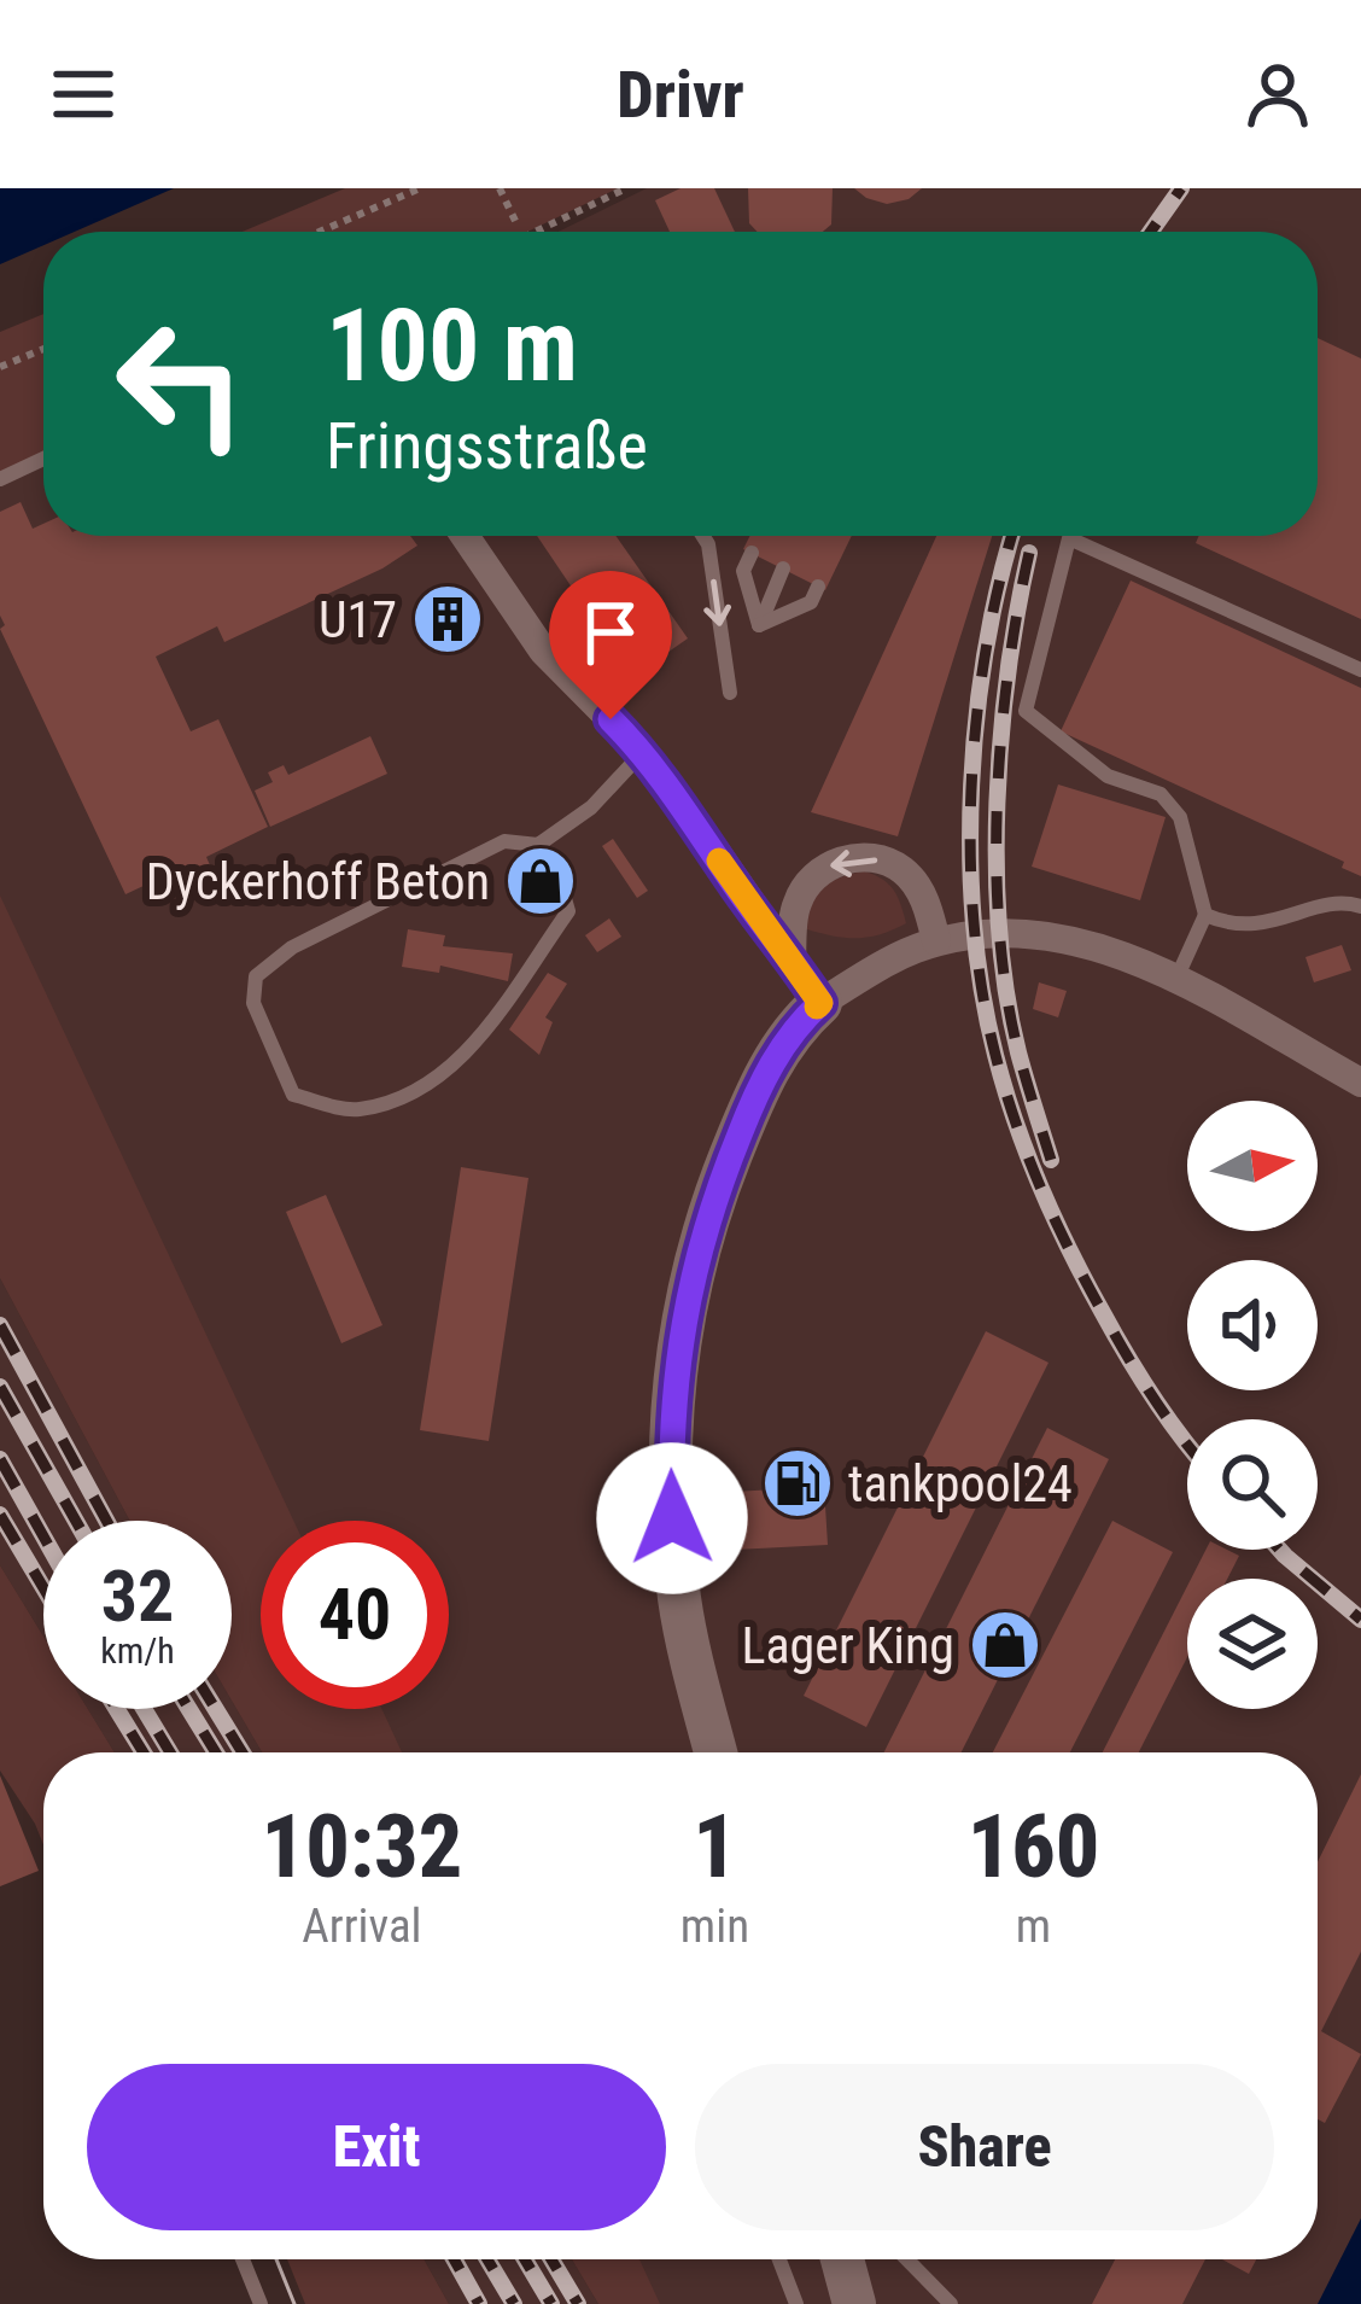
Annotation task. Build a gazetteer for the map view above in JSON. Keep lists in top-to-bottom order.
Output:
{
  "places": {
    "building": ["U17"],
    "shop": ["Dyckerhoff Beton", "Lager King"],
    "fuel station": ["tankpool24"]
  },
  "north": "right",
  "page": {
    "header": "Drivr",
    "turn": ["100 m", "Fringsstraße"],
    "speed": "32 km/h",
    "limit": "40",
    "eta": [
      "10:32",
      "Arrival",
      "1",
      "min",
      "160",
      "m"
    ],
    "buttons": ["Exit", "Share"]
  }
}
